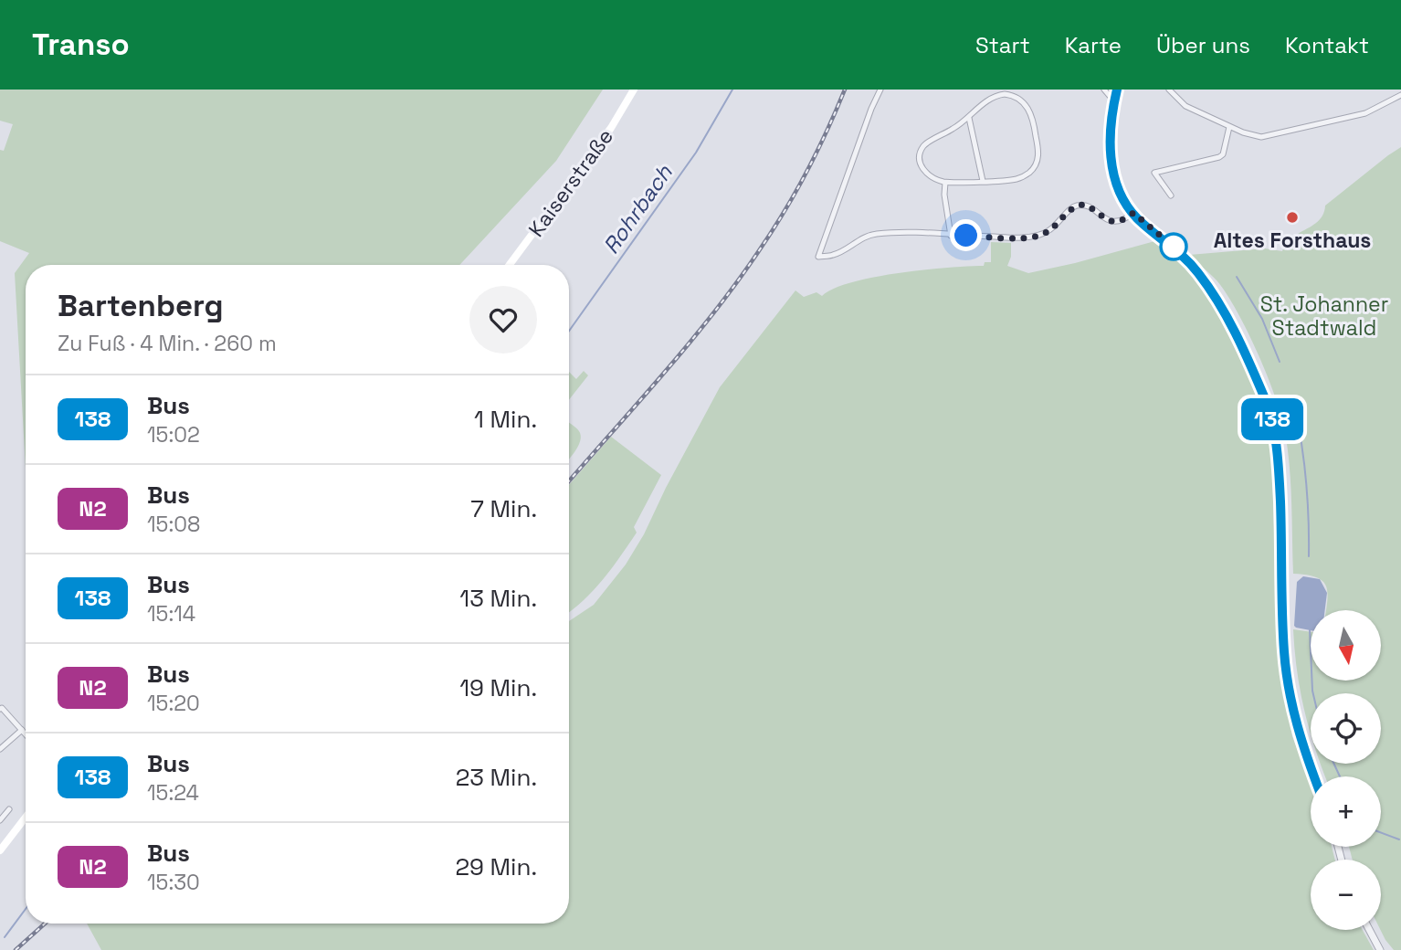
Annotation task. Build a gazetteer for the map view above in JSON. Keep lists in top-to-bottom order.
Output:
{
  "streets": {
    "main road": ["Kaiserstraße"]
  },
  "water": ["Rohrbach"],
  "parks": ["St. Johanner Stadtwald"],
  "places": ["Altes Forsthaus"],
  "lines": ["bus line 138"],
  "north": "bottom",
  "page": {
    "header": "Transo",
    "nav": [
      "Start",
      "Karte",
      "Über uns",
      "Kontakt"
    ],
    "on_map": "138",
    "heading": ["Bartenberg", "Zu Fuß · 4 Min. · 260 m"],
    "list": [
      {
        "mark": "138",
        "name": "Bus",
        "note": "15:02",
        "value": "1 Min."
      },
      {
        "mark": "N2",
        "name": "Bus",
        "note": "15:08",
        "value": "7 Min."
      },
      {
        "mark": "138",
        "name": "Bus",
        "note": "15:14",
        "value": "13 Min."
      },
      {
        "mark": "N2",
        "name": "Bus",
        "note": "15:20",
        "value": "19 Min."
      },
      {
        "mark": "138",
        "name": "Bus",
        "note": "15:24",
        "value": "23 Min."
      },
      {
        "mark": "N2",
        "name": "Bus",
        "note": "15:30",
        "value": "29 Min."
      }
    ],
    "map_buttons": ["+", "−"]
  }
}
